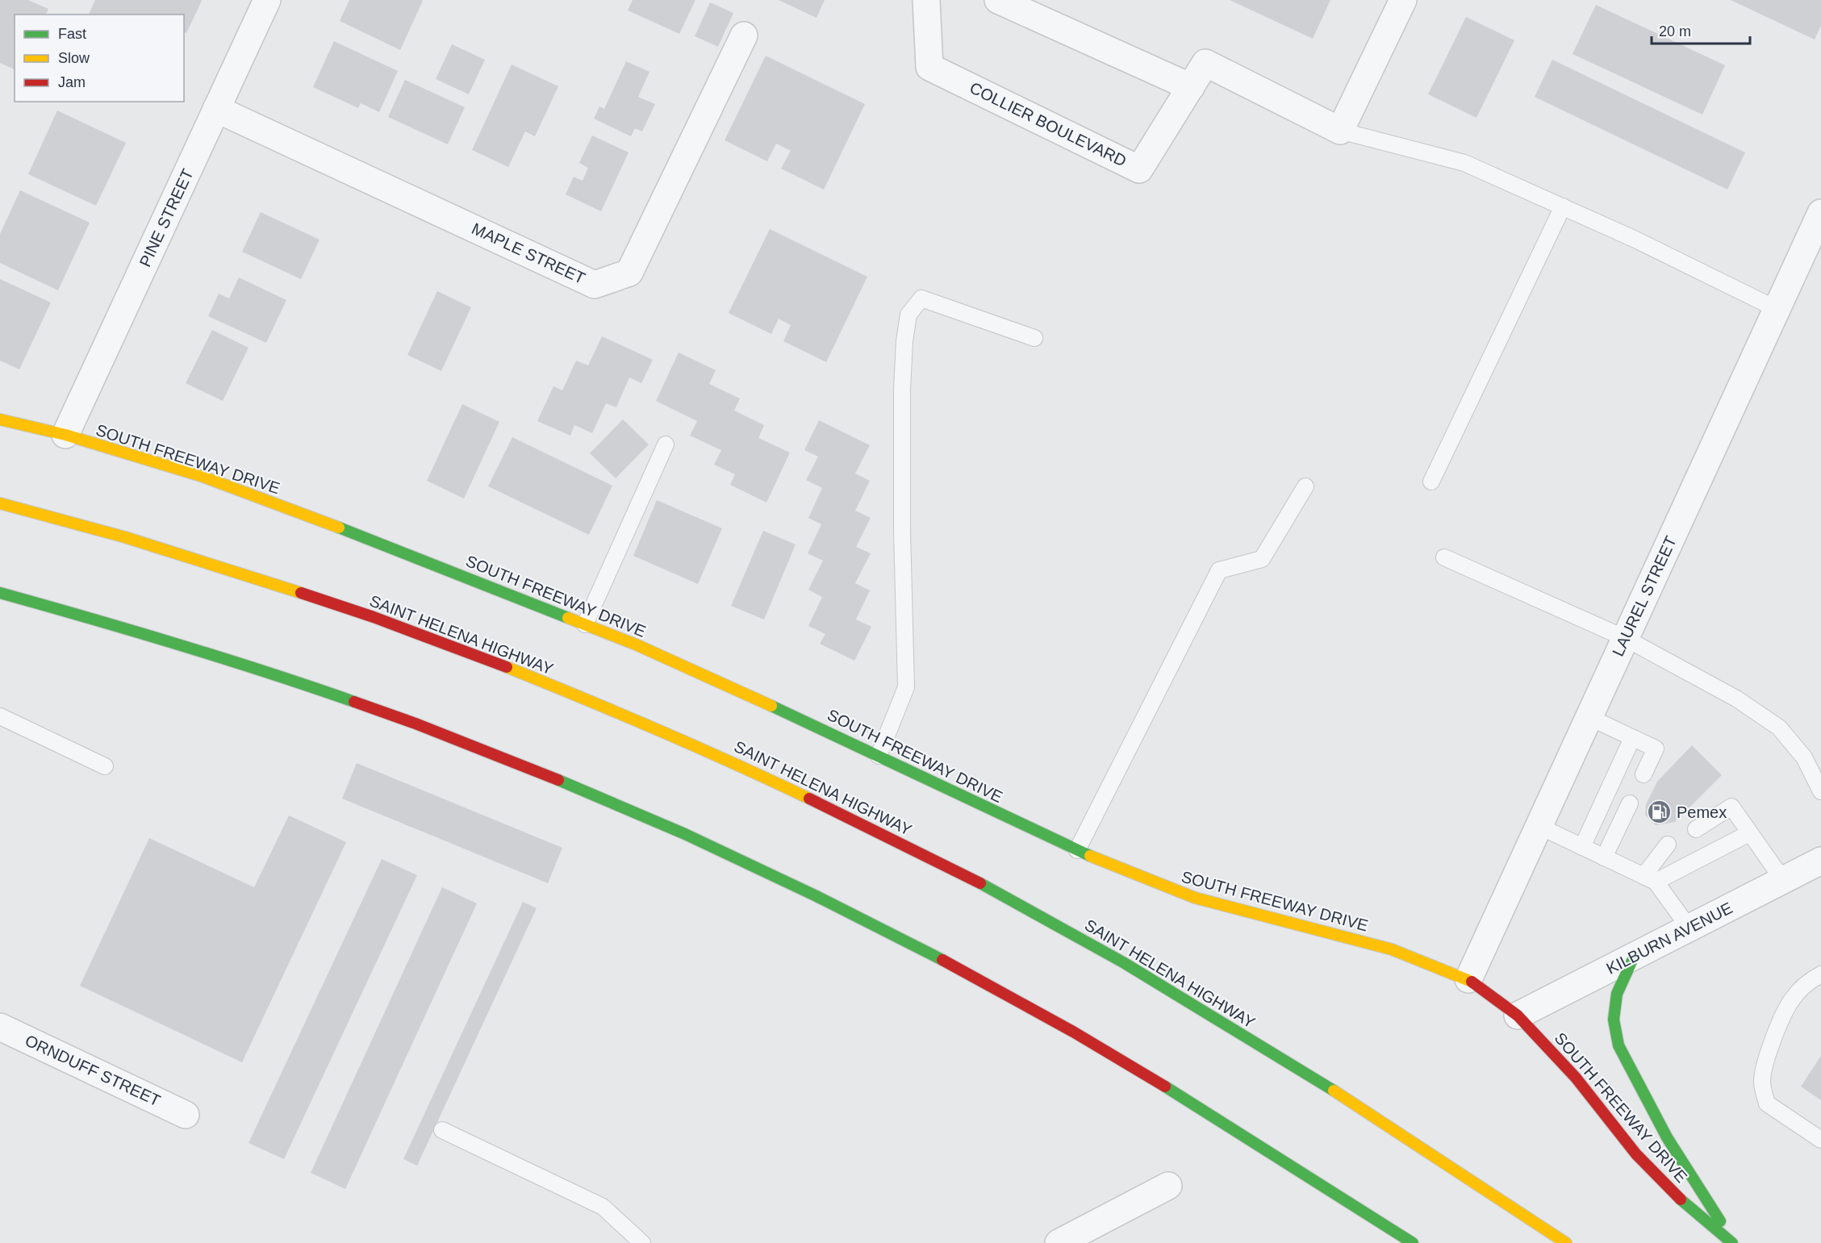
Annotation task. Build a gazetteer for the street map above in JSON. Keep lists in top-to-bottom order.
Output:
{
  "streets": {
    "main road": ["SOUTH FREEWAY DRIVE", "SAINT HELENA HIGHWAY"],
    "street": [
      "COLLIER BOULEVARD",
      "PINE STREET",
      "MAPLE STREET",
      "LAUREL STREET",
      "KILBURN AVENUE",
      "ORNDUFF STREET"
    ]
  },
  "crossings": [
    ["PINE STREET", "MAPLE STREET"],
    ["PINE STREET", "SOUTH FREEWAY DRIVE"],
    ["SOUTH FREEWAY DRIVE", "LAUREL STREET"],
    ["SOUTH FREEWAY DRIVE", "KILBURN AVENUE"]
  ],
  "places": {
    "fuel station": ["Pemex"]
  },
  "legend": ["Fast", "Slow", "Jam"],
  "scale_bar": "20 m"
}
